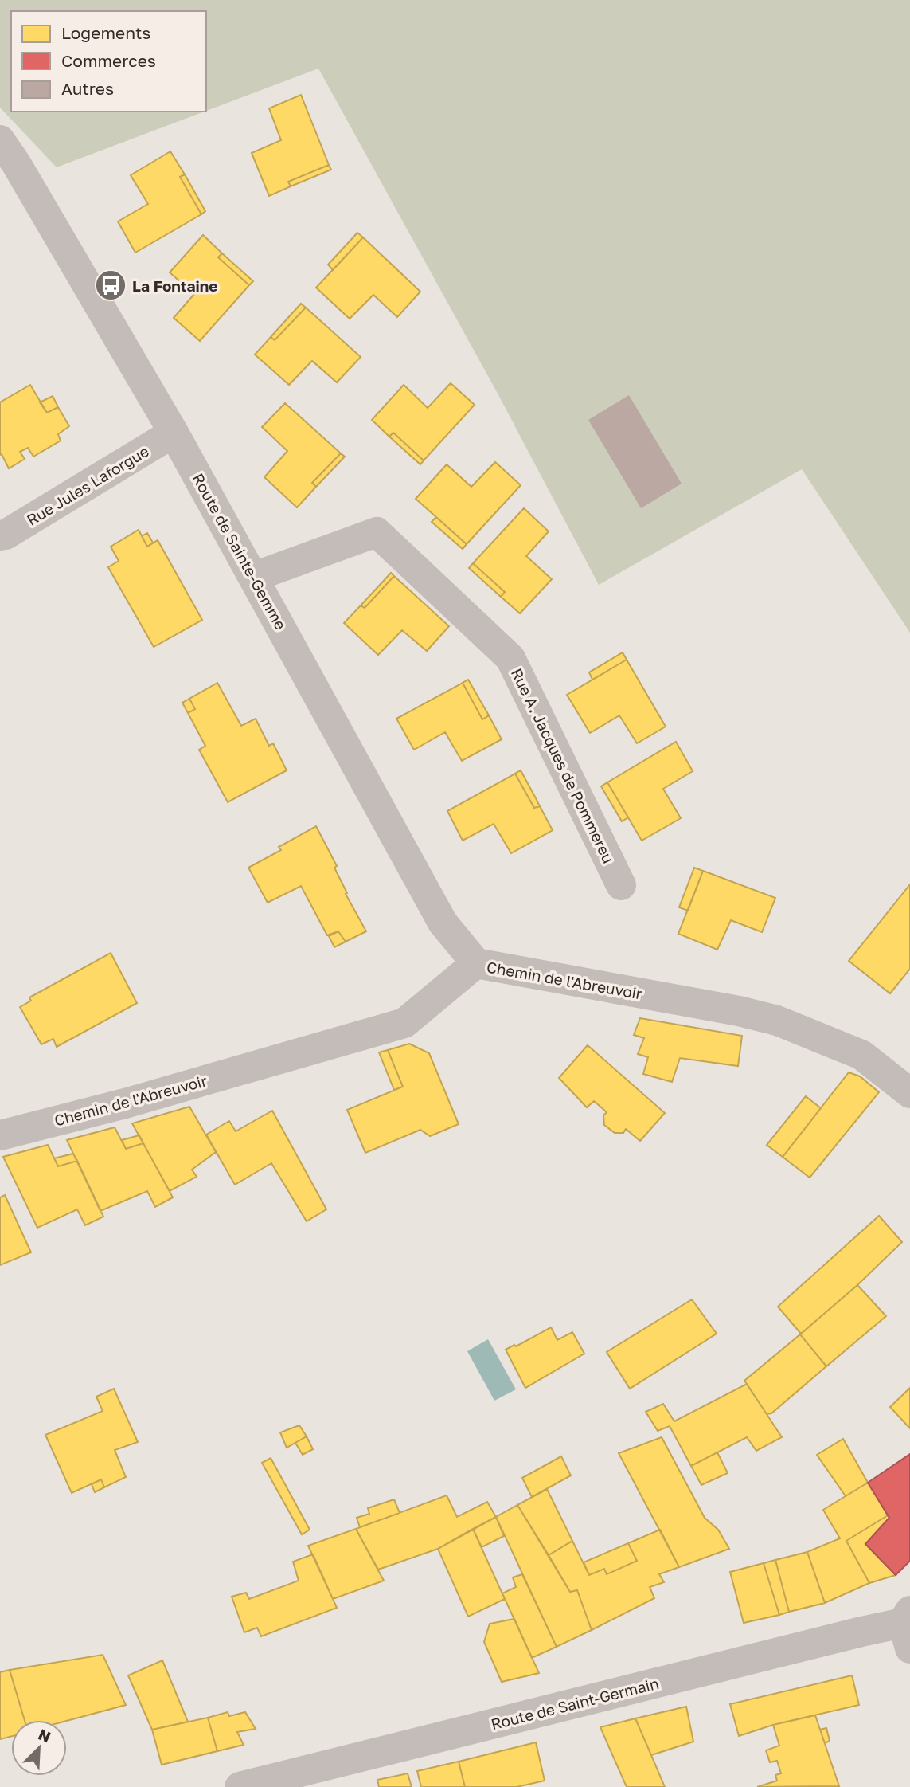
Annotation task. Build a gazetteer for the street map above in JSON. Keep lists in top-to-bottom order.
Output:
{
  "streets": {
    "street": [
      "Rue Jules Laforgue",
      "Route de Sainte-Gemme",
      "Rue A. Jacques de Pommereu",
      "Chemin de l'Abreuvoir",
      "Route de Saint-Germain"
    ]
  },
  "crossings": [
    ["Rue Jules Laforgue", "Route de Sainte-Gemme"],
    ["Route de Sainte-Gemme", "Rue A. Jacques de Pommereu"],
    ["Route de Sainte-Gemme", "Chemin de l'Abreuvoir"]
  ],
  "places": {
    "bus stop": ["La Fontaine"]
  },
  "legend": ["Logements", "Commerces", "Autres"],
  "north": "top right"
}
